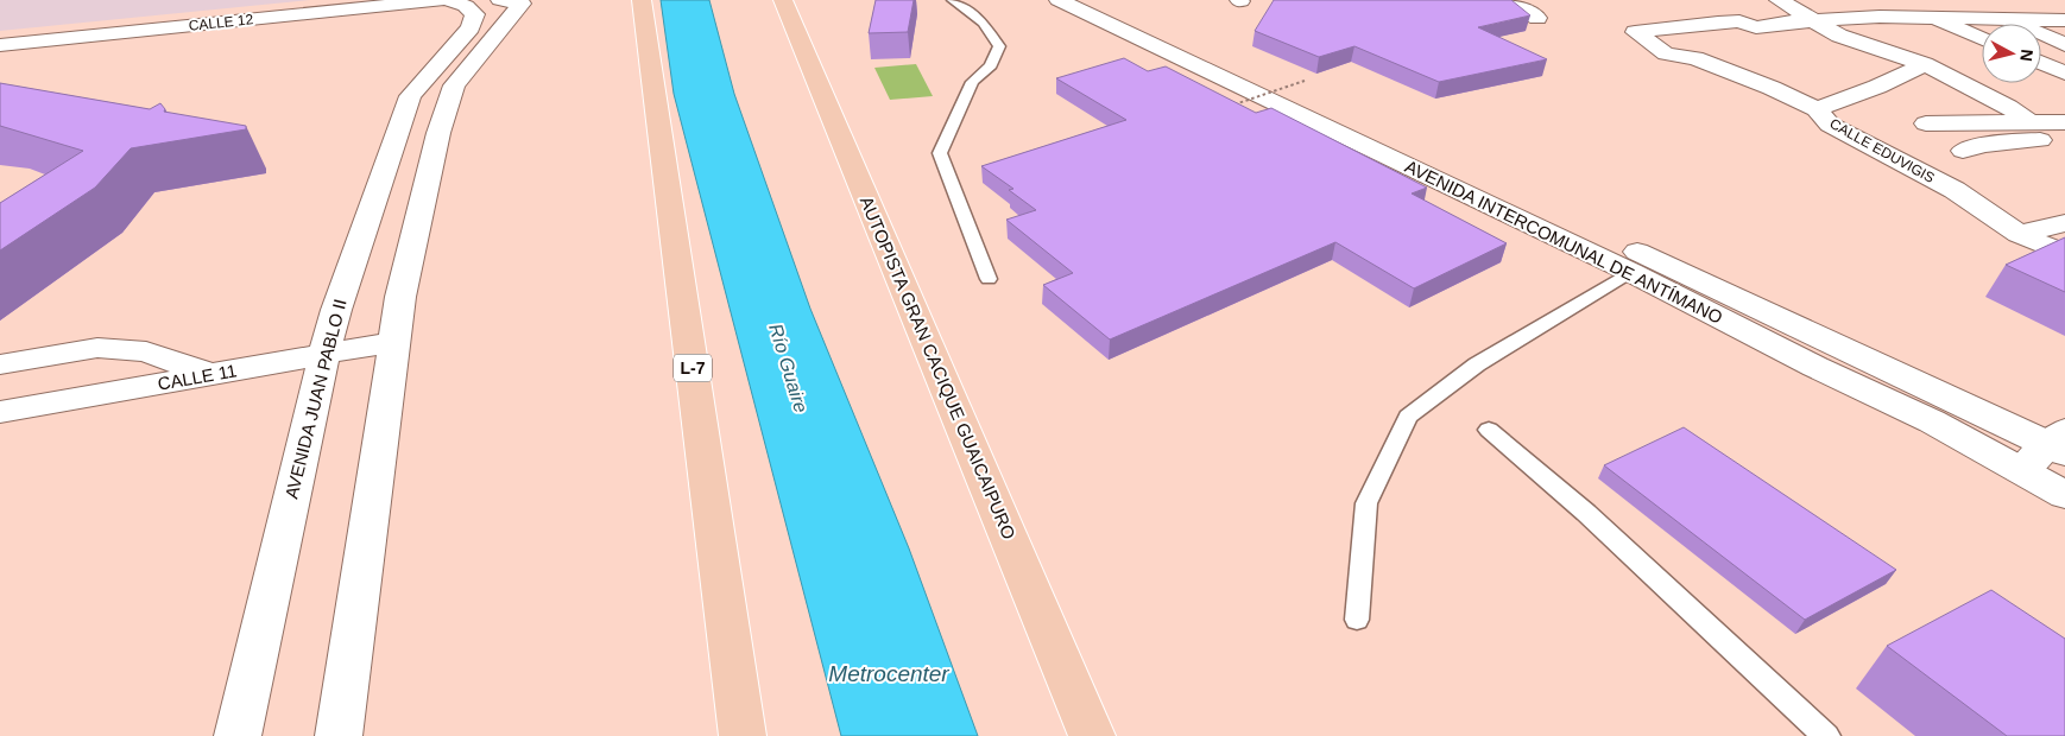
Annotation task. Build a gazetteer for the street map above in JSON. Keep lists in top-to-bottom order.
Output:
{
  "streets": {
    "highway": ["L-7", "AUTOPISTA GRAN CACIQUE GUAICAIPURO"],
    "street": [
      "CALLE 12",
      "CALLE EDUVIGIS",
      "AVENIDA INTERCOMUNAL DE ANTÍMANO",
      "CALLE 11",
      "AVENIDA JUAN PABLO II"
    ]
  },
  "crossings": [
    ["CALLE 11", "AVENIDA JUAN PABLO II"]
  ],
  "water": ["Río Guaire", "Metrocenter"],
  "north": "right"
}
